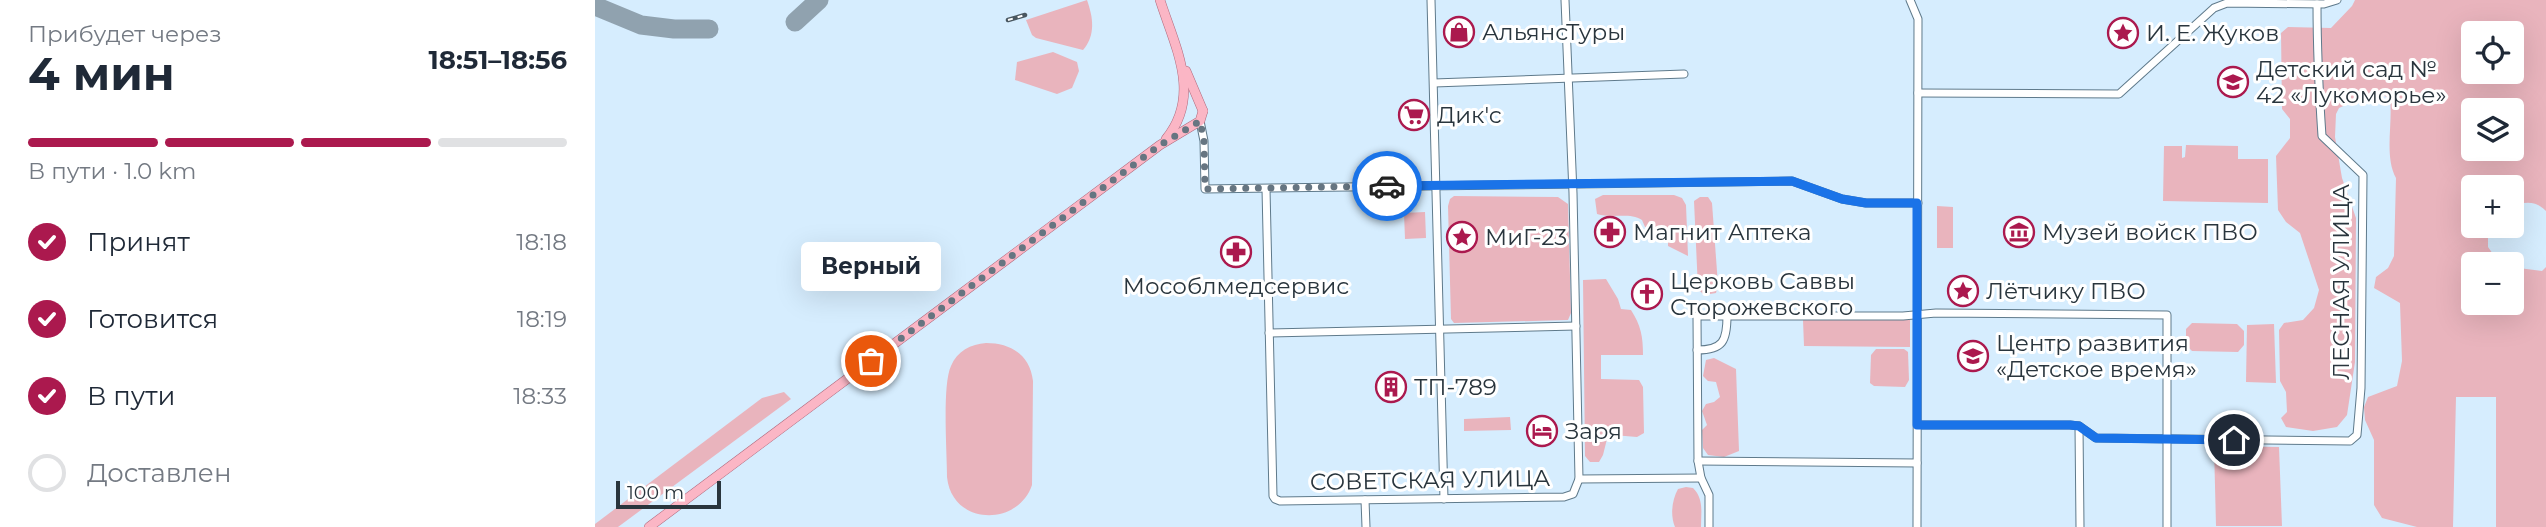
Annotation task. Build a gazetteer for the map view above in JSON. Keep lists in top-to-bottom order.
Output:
{
  "streets": {
    "street": ["ЛЕСНАЯ УЛИЦА", "СОВЕТСКАЯ УЛИЦА"]
  },
  "places": {
    "shop": ["АльянсТуры"],
    "place": ["И. Е. Жуков", "МиГ-23", "Лётчику ПВО"],
    "school or university": ["Детский сад № 42 «Лукоморье»", "Центр развития «Детское время»"],
    "supermarket": ["Дик'с"],
    "pharmacy": ["Магнит Аптека", "Мособлмедсервис"],
    "museum": ["Музей войск ПВО"],
    "church": ["Церковь Саввы Сторожевского"],
    "other": ["Верный"],
    "building": ["ТП-789"],
    "hotel": ["Заря"]
  },
  "scale_bar": "100 m",
  "page": {
    "heading": ["4 мин", "Прибудет через", "18:51–18:56"],
    "map_buttons": ["+", "−"],
    "bar": "В пути · 1.0 km",
    "list": [
      ["Принят", "18:18"],
      ["Готовится", "18:19"],
      ["В пути", "18:33"],
      "Доставлен"
    ],
    "bubble": "Верный",
    "scale": "100 m"
  }
}
